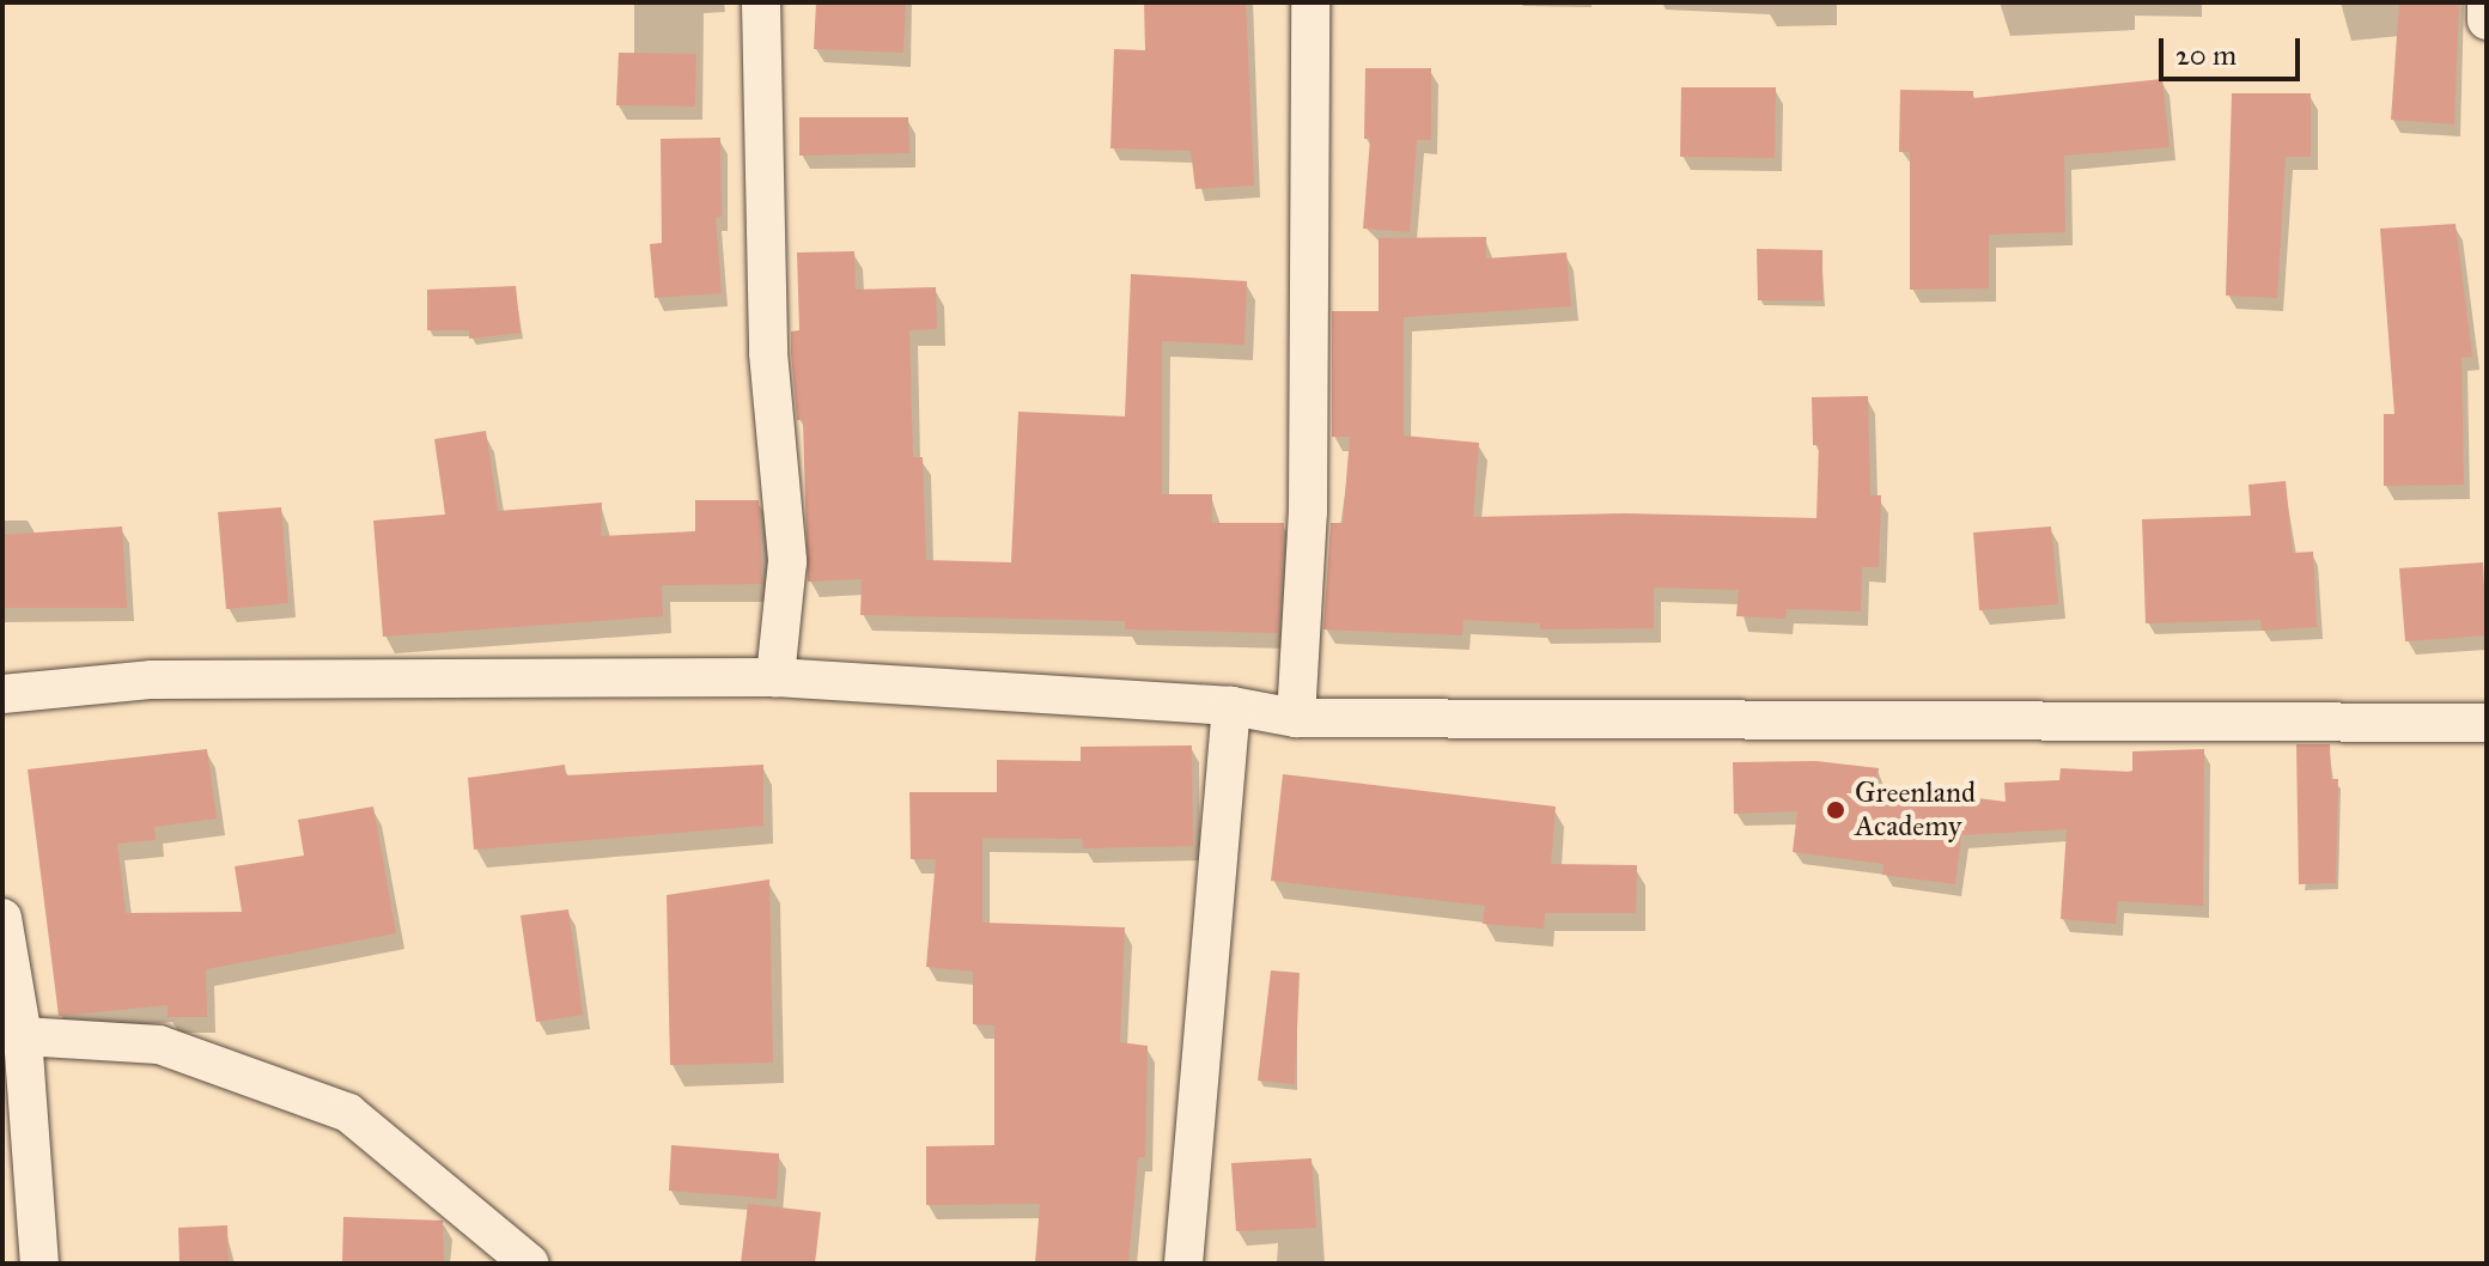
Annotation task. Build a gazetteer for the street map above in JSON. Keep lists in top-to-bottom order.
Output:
{
  "places": ["Greenland Academy"],
  "scale_bar": "20 m"
}
